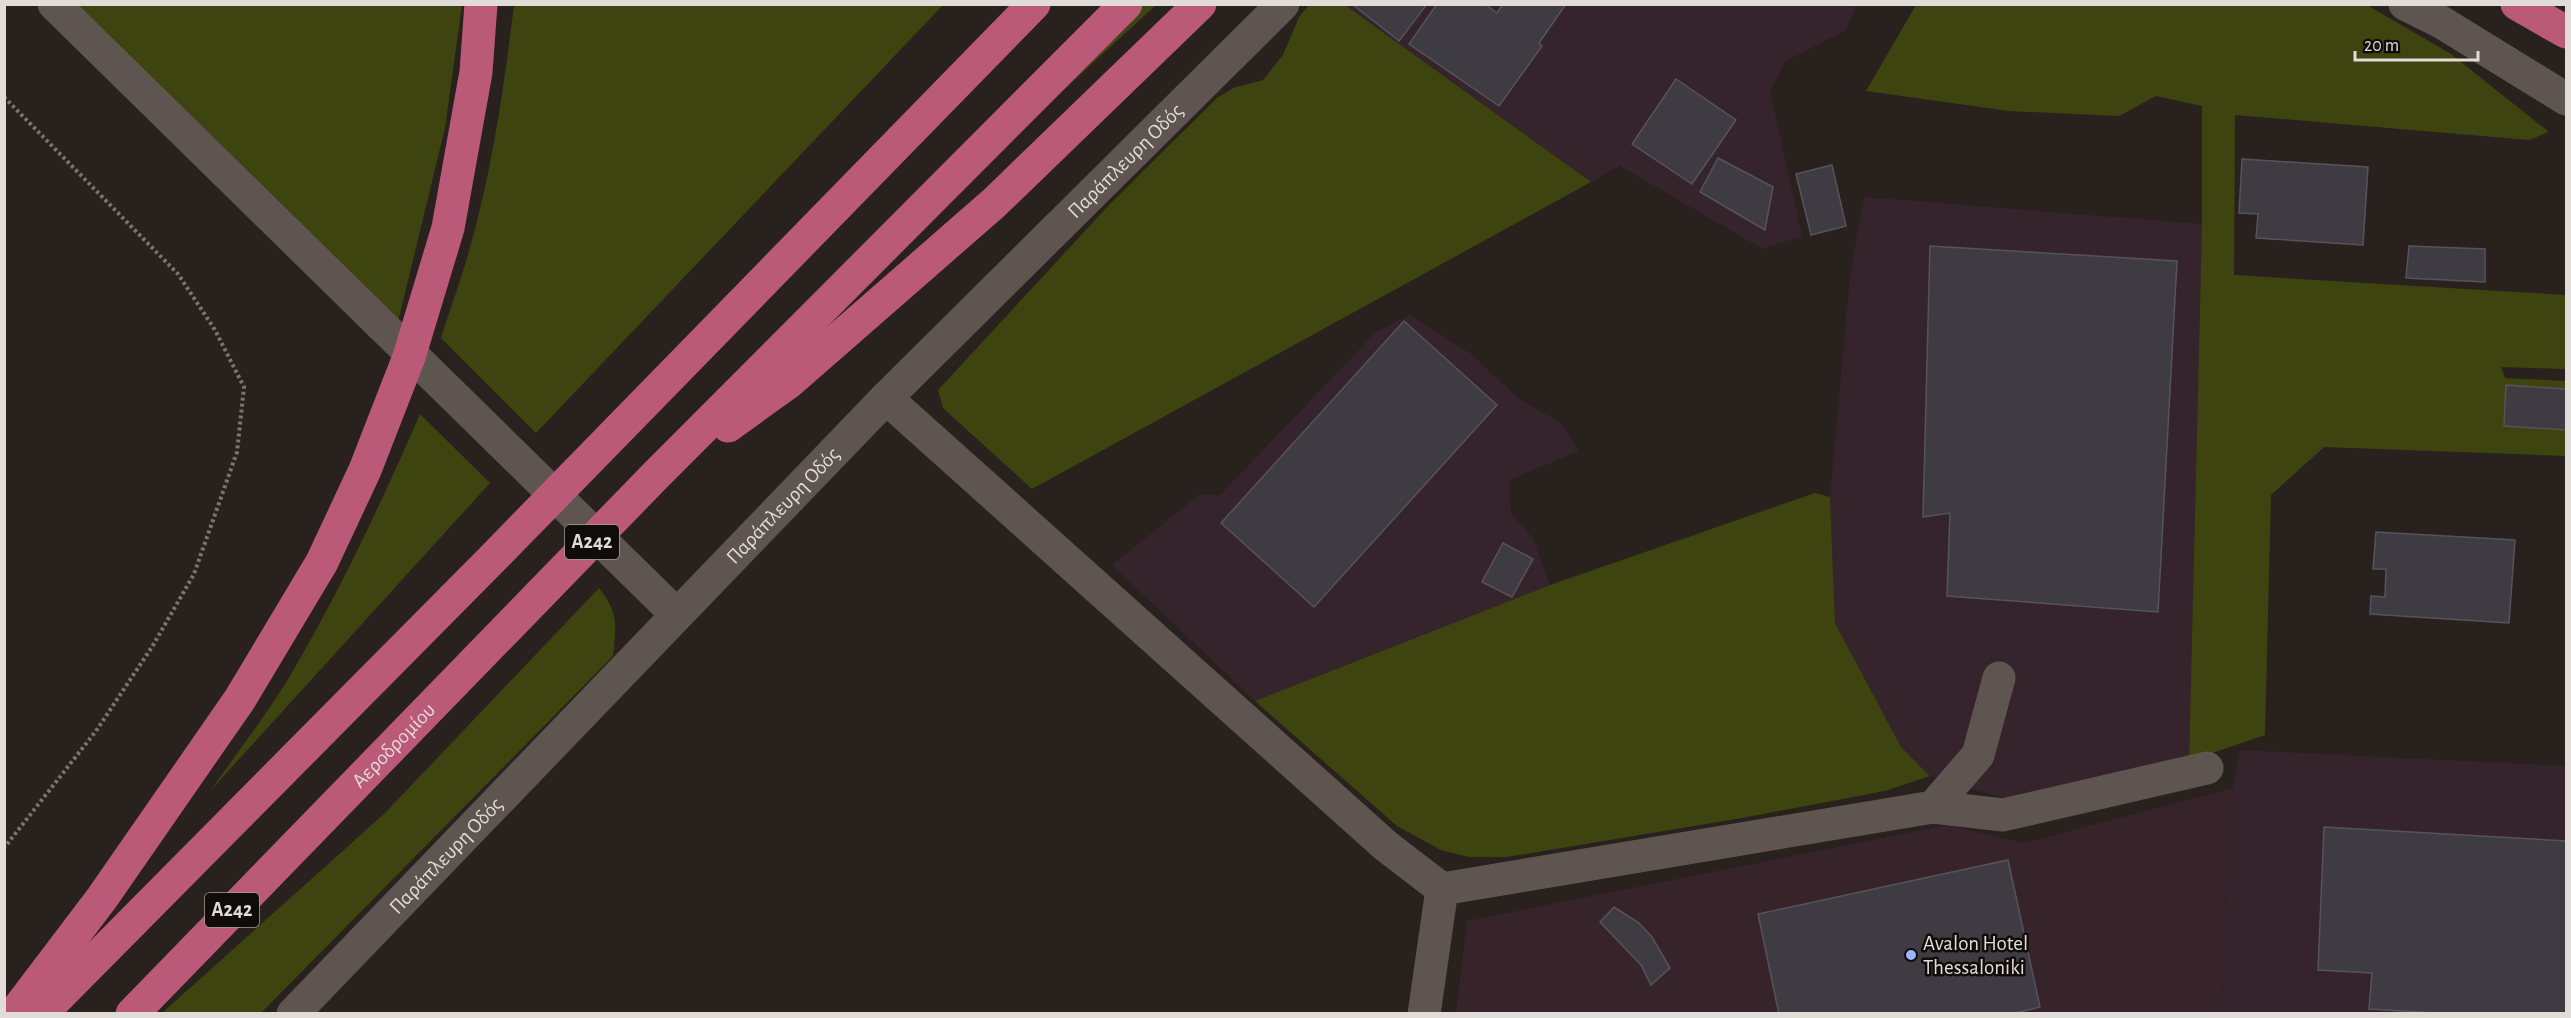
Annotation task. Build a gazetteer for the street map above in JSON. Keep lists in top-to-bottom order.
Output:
{
  "streets": {
    "highway": ["Α242", "Αεροδρομίου"],
    "street": ["Παράπλευρη Οδός"]
  },
  "places": ["Avalon Hotel Thessaloniki"],
  "scale_bar": "20 m"
}
